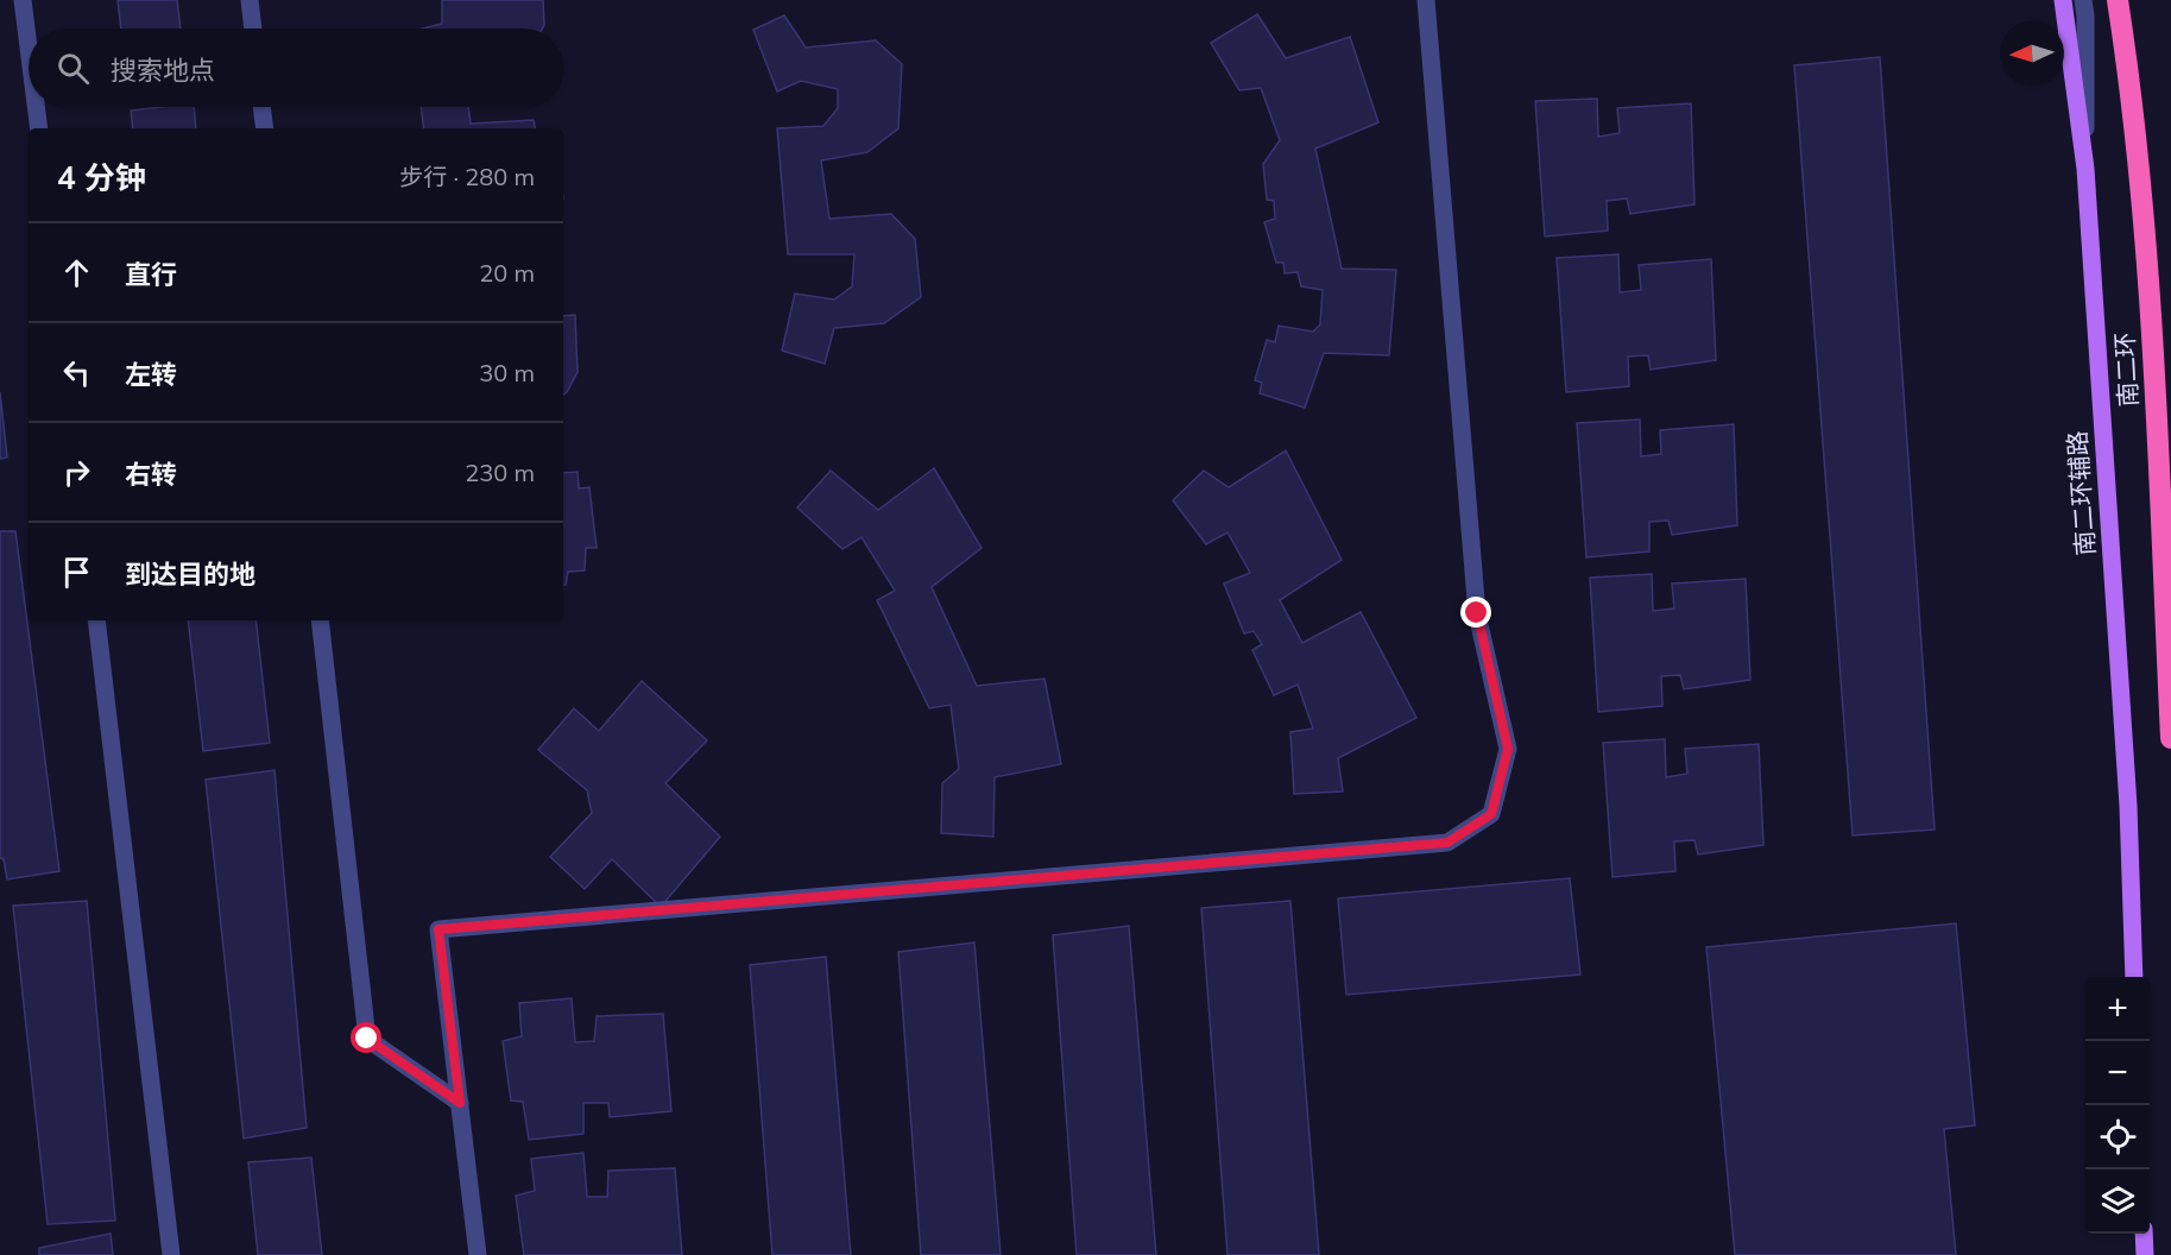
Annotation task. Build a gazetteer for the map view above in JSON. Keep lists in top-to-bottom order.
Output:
{
  "streets": {
    "highway": ["南二环"],
    "main road": ["南二环辅路"]
  },
  "north": "left",
  "page": {
    "search": "搜索地点",
    "heading": ["4 分钟", "步行 · 280 m"],
    "list": [
      ["直行", "20 m"],
      ["左转", "30 m"],
      ["右转", "230 m"],
      "到达目的地"
    ],
    "map_buttons": ["+", "−"]
  }
}
